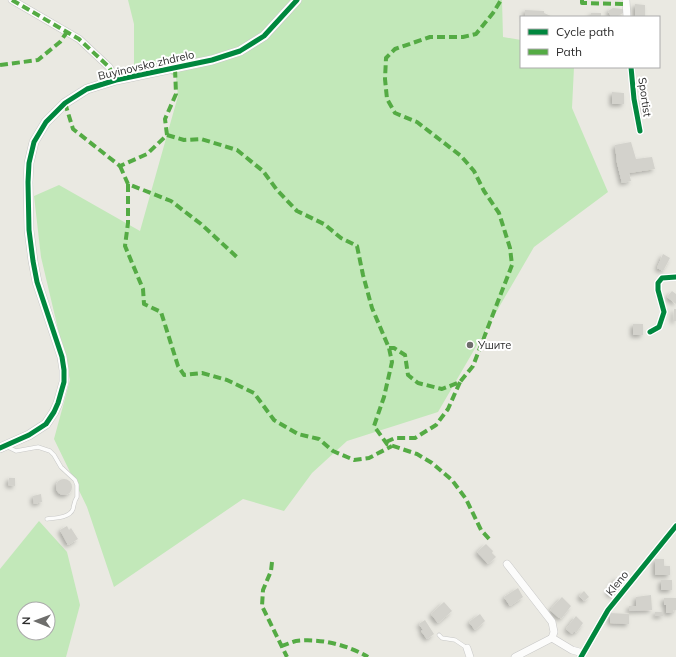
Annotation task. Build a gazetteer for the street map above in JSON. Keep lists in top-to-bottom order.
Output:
{
  "streets": {
    "street": ["Buyinovsko zhdrelo", "Sportist", "Kleno"]
  },
  "places": ["Ушите"],
  "legend": ["Cycle path", "Path"],
  "north": "left"
}
